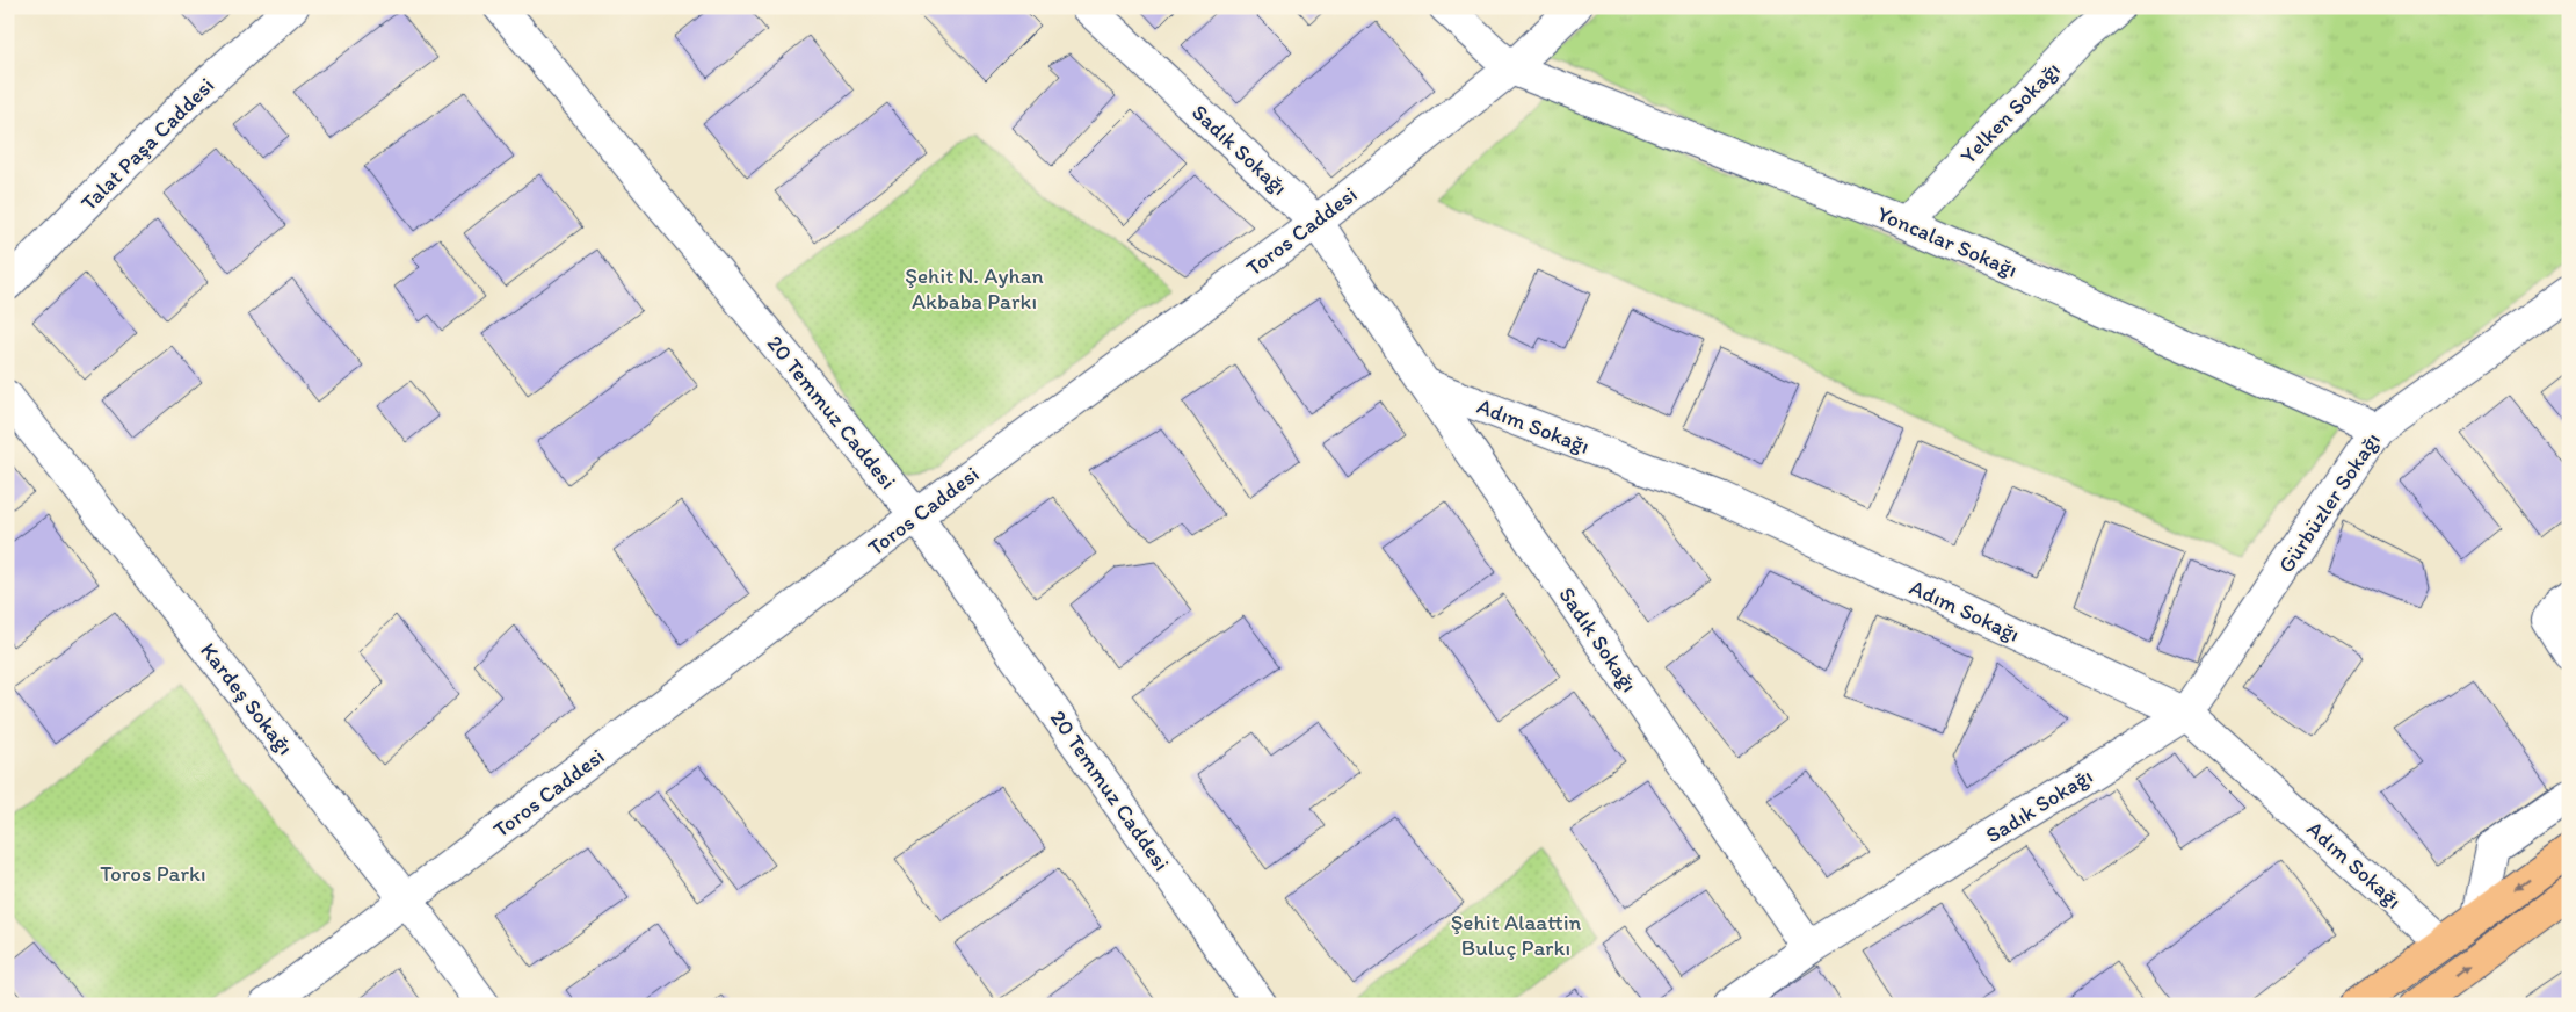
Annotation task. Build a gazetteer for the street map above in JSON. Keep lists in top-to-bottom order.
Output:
{
  "streets": {
    "street": [
      "Yelken Sokağı",
      "Talat Paşa Caddesi",
      "Sadık Sokağı",
      "Toros Caddesi",
      "Yoncalar Sokağı",
      "20 Temmuz Caddesi",
      "Adım Sokağı",
      "Gürbüzler Sokağı",
      "Kardeş Sokağı"
    ]
  },
  "crossings": [
    ["Yelken Sokağı", "Yoncalar Sokağı"],
    ["Sadık Sokağı", "Toros Caddesi"],
    ["Sadık Sokağı", "Adım Sokağı"],
    ["Sadık Sokağı", "Gürbüzler Sokağı"],
    ["Toros Caddesi", "Yoncalar Sokağı"],
    ["Toros Caddesi", "20 Temmuz Caddesi"],
    ["Toros Caddesi", "Kardeş Sokağı"],
    ["Yoncalar Sokağı", "Gürbüzler Sokağı"],
    ["Adım Sokağı", "Gürbüzler Sokağı"]
  ],
  "parks": ["Şehit N. Ayhan Akbaba Parkı", "Toros Parkı", "Şehit Alaattin Buluç Parkı"]
}
